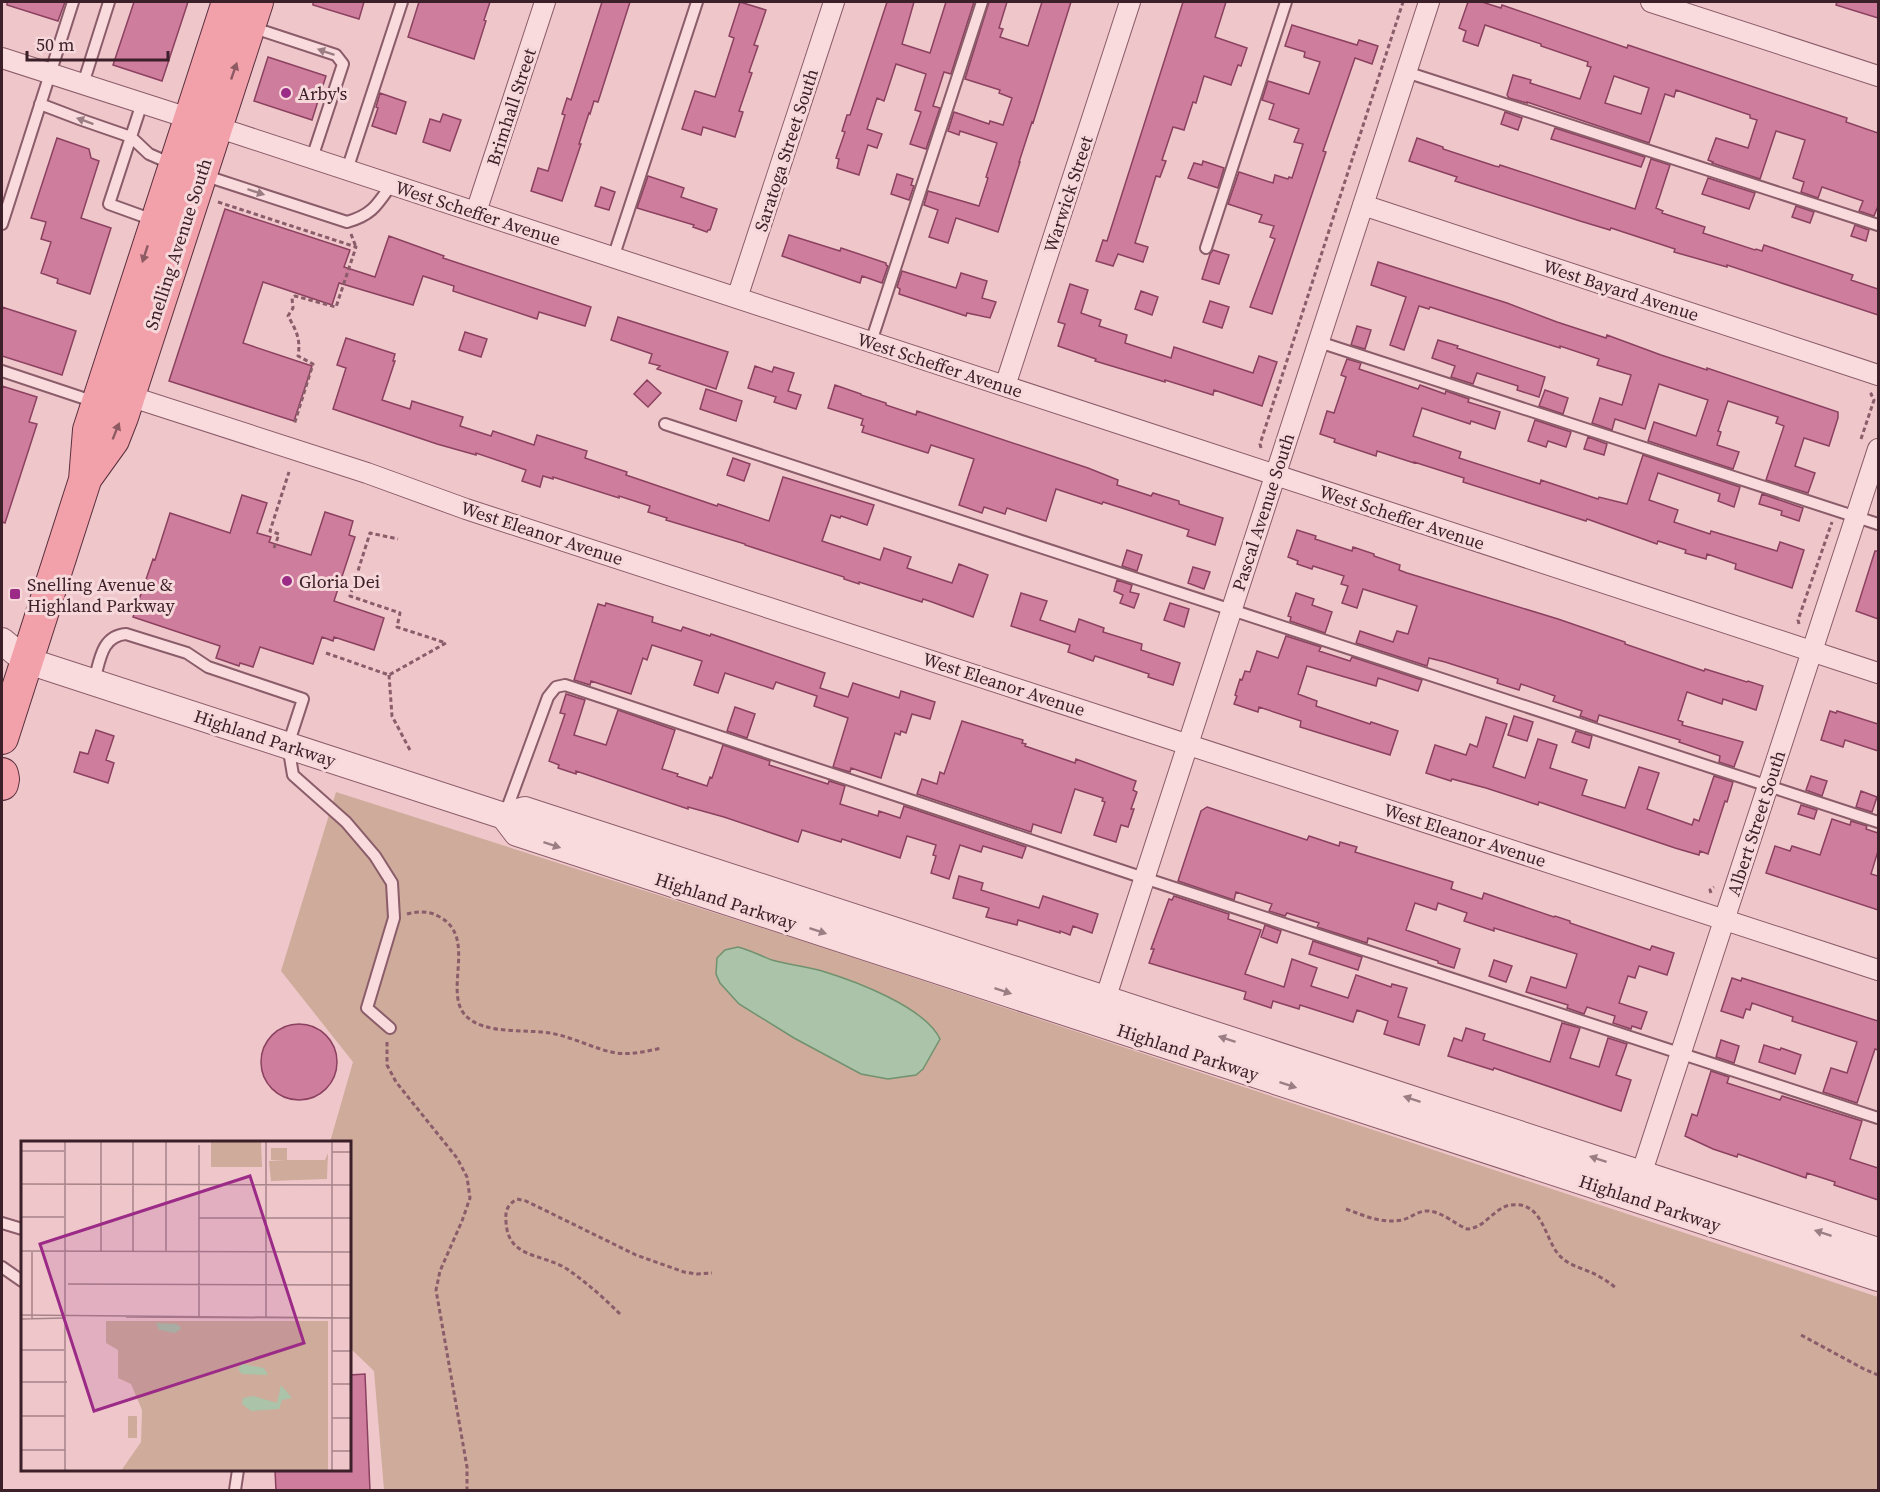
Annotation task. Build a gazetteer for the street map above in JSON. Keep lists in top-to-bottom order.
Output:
{
  "streets": {
    "main road": ["Snelling Avenue South"],
    "street": [
      "Brimhall Street",
      "Saratoga Street South",
      "Warwick Street",
      "West Scheffer Avenue",
      "West Bayard Avenue",
      "Pascal Avenue South",
      "West Eleanor Avenue",
      "Highland Parkway",
      "Albert Street South"
    ]
  },
  "crossings": [
    ["Brimhall Street", "West Scheffer Avenue"],
    ["Saratoga Street South", "West Scheffer Avenue"],
    ["Warwick Street", "West Scheffer Avenue"],
    ["West Scheffer Avenue", "Snelling Avenue South"],
    ["West Scheffer Avenue", "Pascal Avenue South"],
    ["West Scheffer Avenue", "Albert Street South"],
    ["Snelling Avenue South", "West Eleanor Avenue"],
    ["Snelling Avenue South", "Highland Parkway"],
    ["West Bayard Avenue", "Pascal Avenue South"],
    ["Pascal Avenue South", "West Eleanor Avenue"],
    ["Pascal Avenue South", "Highland Parkway"],
    ["West Eleanor Avenue", "Albert Street South"],
    ["Highland Parkway", "Albert Street South"]
  ],
  "places": {
    "other": ["Arby's", "Gloria Dei"],
    "transit": ["Snelling Avenue & Highland Parkway"]
  },
  "scale_bar": "50 m"
}
